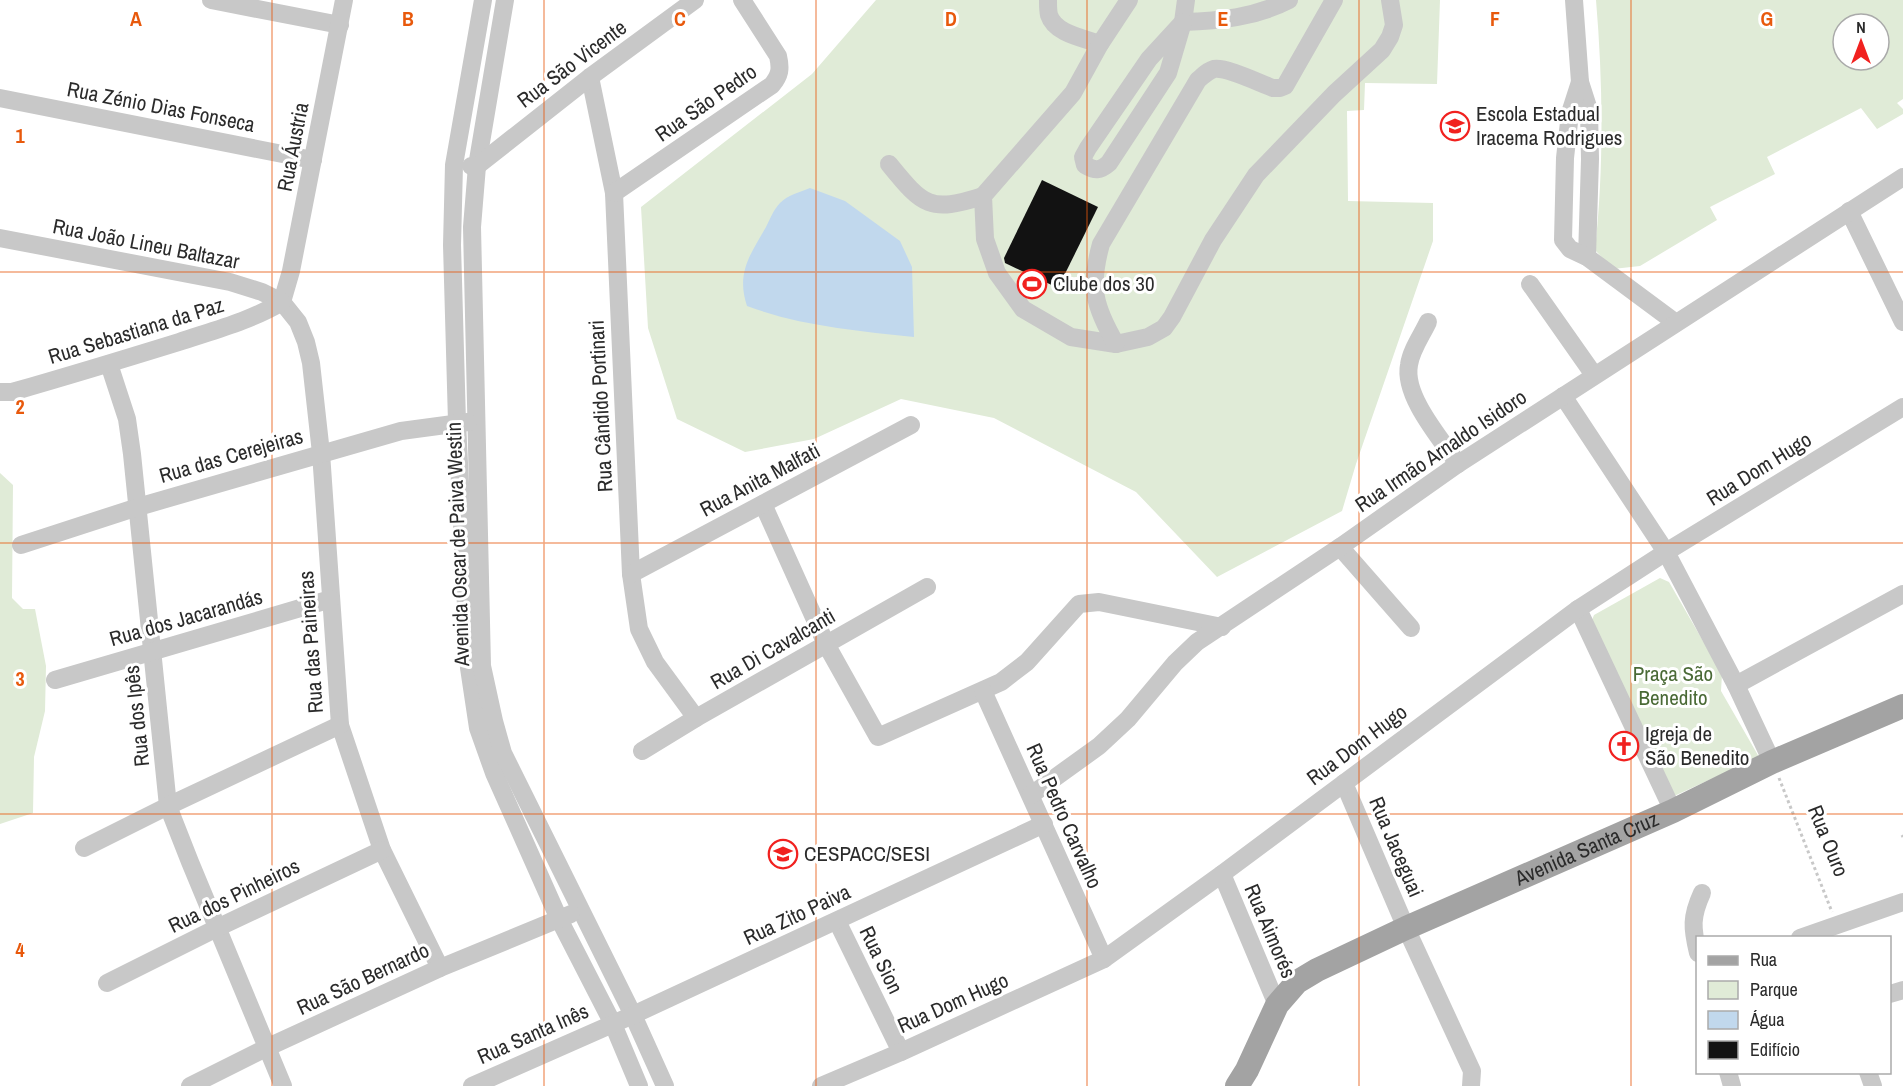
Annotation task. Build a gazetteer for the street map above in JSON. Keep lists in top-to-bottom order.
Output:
{
  "streets": {
    "main road": ["Avenida Santa Cruz"],
    "street": [
      "Rua São Vicente",
      "Rua São Pedro",
      "Rua Zénio Dias Fonseca",
      "Rua Áustria",
      "Rua João Lineu Baltazar",
      "Rua Sebastiana da Paz",
      "Rua Cândido Portinari",
      "Rua Irmão Arnaldo Isidoro",
      "Rua das Cerejeiras",
      "Rua Dom Hugo",
      "Rua Anita Malfati",
      "Avenida Oscar de Paiva Westin",
      "Rua dos Jacarandás",
      "Rua das Paineiras",
      "Rua Di Cavalcanti",
      "Rua dos Ipês",
      "Rua Pedro Carvalho",
      "Rua Jaceguai",
      "Rua dos Pinheiros",
      "Rua Zito Paiva",
      "Rua Aimorés",
      "Rua Sion",
      "Rua São Bernardo",
      "Rua Santa Inês"
    ],
    "path": ["Rua Ouro"]
  },
  "crossings": [
    ["Rua São Vicente", "Rua Cândido Portinari"],
    ["Rua São Vicente", "Avenida Oscar de Paiva Westin"],
    ["Rua São Pedro", "Rua Cândido Portinari"],
    ["Rua Zénio Dias Fonseca", "Rua Áustria"],
    ["Rua Áustria", "Rua João Lineu Baltazar"],
    ["Rua Áustria", "Rua Sebastiana da Paz"],
    ["Rua Áustria", "Rua das Paineiras"],
    ["Rua João Lineu Baltazar", "Rua Sebastiana da Paz"],
    ["Rua João Lineu Baltazar", "Rua das Paineiras"],
    ["Rua Sebastiana da Paz", "Rua das Paineiras"],
    ["Rua Sebastiana da Paz", "Rua dos Ipês"],
    ["Rua Cândido Portinari", "Rua Anita Malfati"],
    ["Rua Cândido Portinari", "Rua Di Cavalcanti"],
    ["Rua Irmão Arnaldo Isidoro", "Rua Pedro Carvalho"],
    ["Rua das Cerejeiras", "Avenida Oscar de Paiva Westin"],
    ["Rua das Cerejeiras", "Rua das Paineiras"],
    ["Rua das Cerejeiras", "Rua dos Ipês"],
    ["Rua Dom Hugo", "Rua Pedro Carvalho"],
    ["Rua Dom Hugo", "Rua Jaceguai"],
    ["Rua Dom Hugo", "Rua Aimorés"],
    ["Rua Dom Hugo", "Rua Sion"],
    ["Avenida Oscar de Paiva Westin", "Rua Zito Paiva"],
    ["Avenida Oscar de Paiva Westin", "Rua São Bernardo"],
    ["Avenida Oscar de Paiva Westin", "Rua Santa Inês"],
    ["Rua dos Jacarandás", "Rua das Paineiras"],
    ["Rua dos Jacarandás", "Rua dos Ipês"],
    ["Rua das Paineiras", "Rua dos Pinheiros"],
    ["Rua das Paineiras", "Rua São Bernardo"],
    ["Rua dos Ipês", "Rua dos Pinheiros"],
    ["Rua dos Ipês", "Rua São Bernardo"],
    ["Rua Pedro Carvalho", "Rua Zito Paiva"],
    ["Rua Ouro", "Avenida Santa Cruz"],
    ["Rua Jaceguai", "Avenida Santa Cruz"],
    ["Avenida Santa Cruz", "Rua Aimorés"],
    ["Rua Zito Paiva", "Rua Sion"],
    ["Rua Zito Paiva", "Rua Santa Inês"]
  ],
  "parks": ["Praça São Benedito"],
  "places": {
    "school or university": ["Escola Estadual Iracema Rodrigues", "CESPACC/SESI"],
    "sports": ["Clube dos 30"],
    "church": ["Igreja de São Benedito"]
  },
  "legend": [
    "Rua",
    "Parque",
    "Água",
    "Edifício"
  ],
  "north": "top",
  "grid": {
    "columns": [
      "A",
      "B",
      "C",
      "D",
      "E",
      "F",
      "G"
    ],
    "rows": [
      "1",
      "2",
      "3",
      "4"
    ]
  }
}
